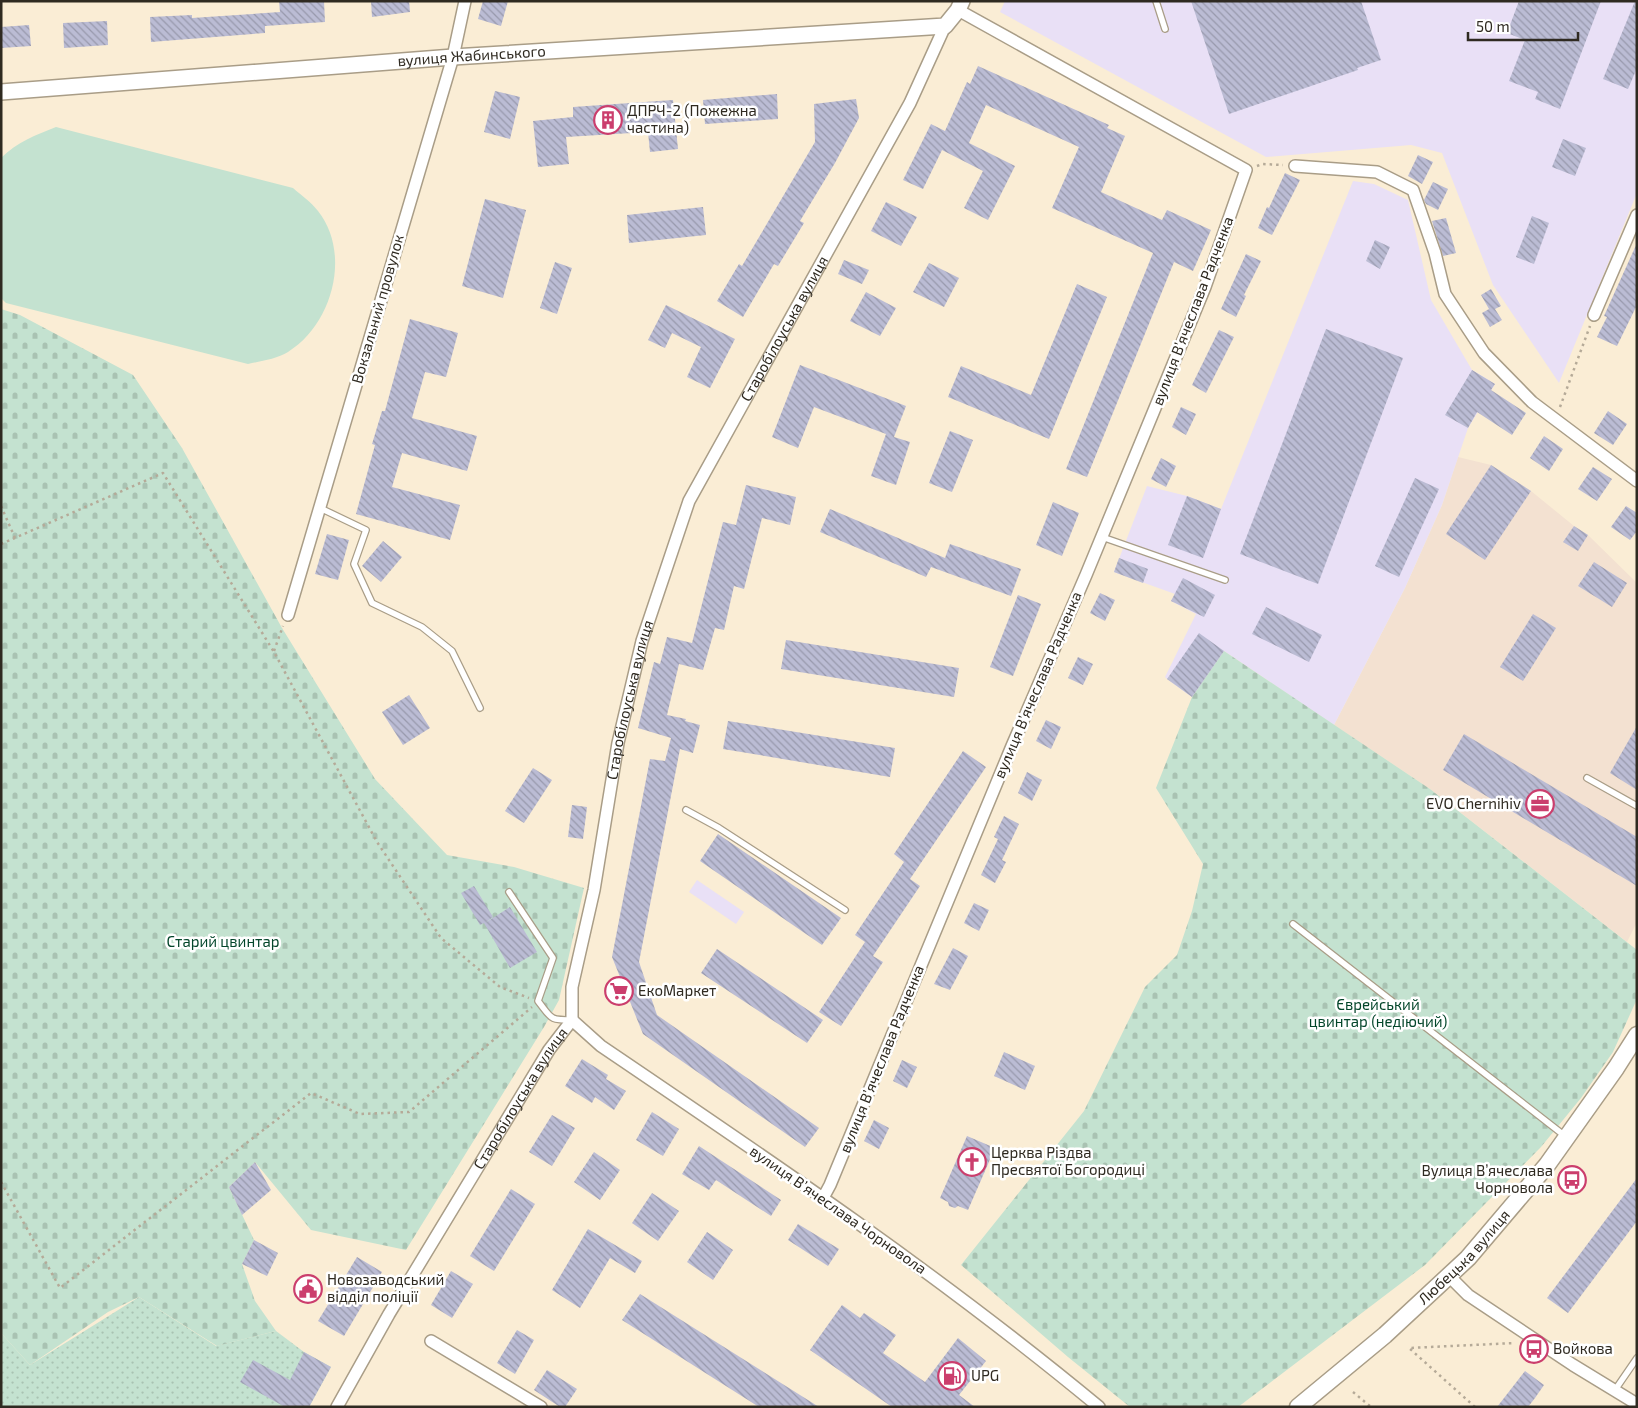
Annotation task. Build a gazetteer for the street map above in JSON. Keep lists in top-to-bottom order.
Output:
{
  "streets": {
    "main road": ["Любецька вулиця"],
    "street": [
      "вулиця Жабинського",
      "Вокзальний провулок",
      "вулиця Вʼячеслава Радченка",
      "Старобілоуська вулиця",
      "вулиця Вʼячеслава Чорновола"
    ]
  },
  "crossings": [
    ["вулиця Жабинського", "Вокзальний провулок"],
    ["вулиця Жабинського", "Старобілоуська вулиця"],
    ["вулиця Вʼячеслава Радченка", "вулиця Вʼячеслава Чорновола"],
    ["Старобілоуська вулиця", "вулиця Вʼячеслава Чорновола"]
  ],
  "parks": ["Старий цвинтар", "Єврейський цвинтар (недіючий)"],
  "places": {
    "building": ["ДПРЧ-2 (Пожежна частина)"],
    "office": ["EVO Chernihiv"],
    "supermarket": ["ЕкоМаркет"],
    "church": ["Церква Різдва Пресвятої Богородиці"],
    "bus stop": ["Вулиця В’ячеслава Чорновола", "Войкова"],
    "public building": ["Новозаводський відділ поліції"],
    "fuel station": ["UPG"]
  },
  "scale_bar": "50 m"
}
